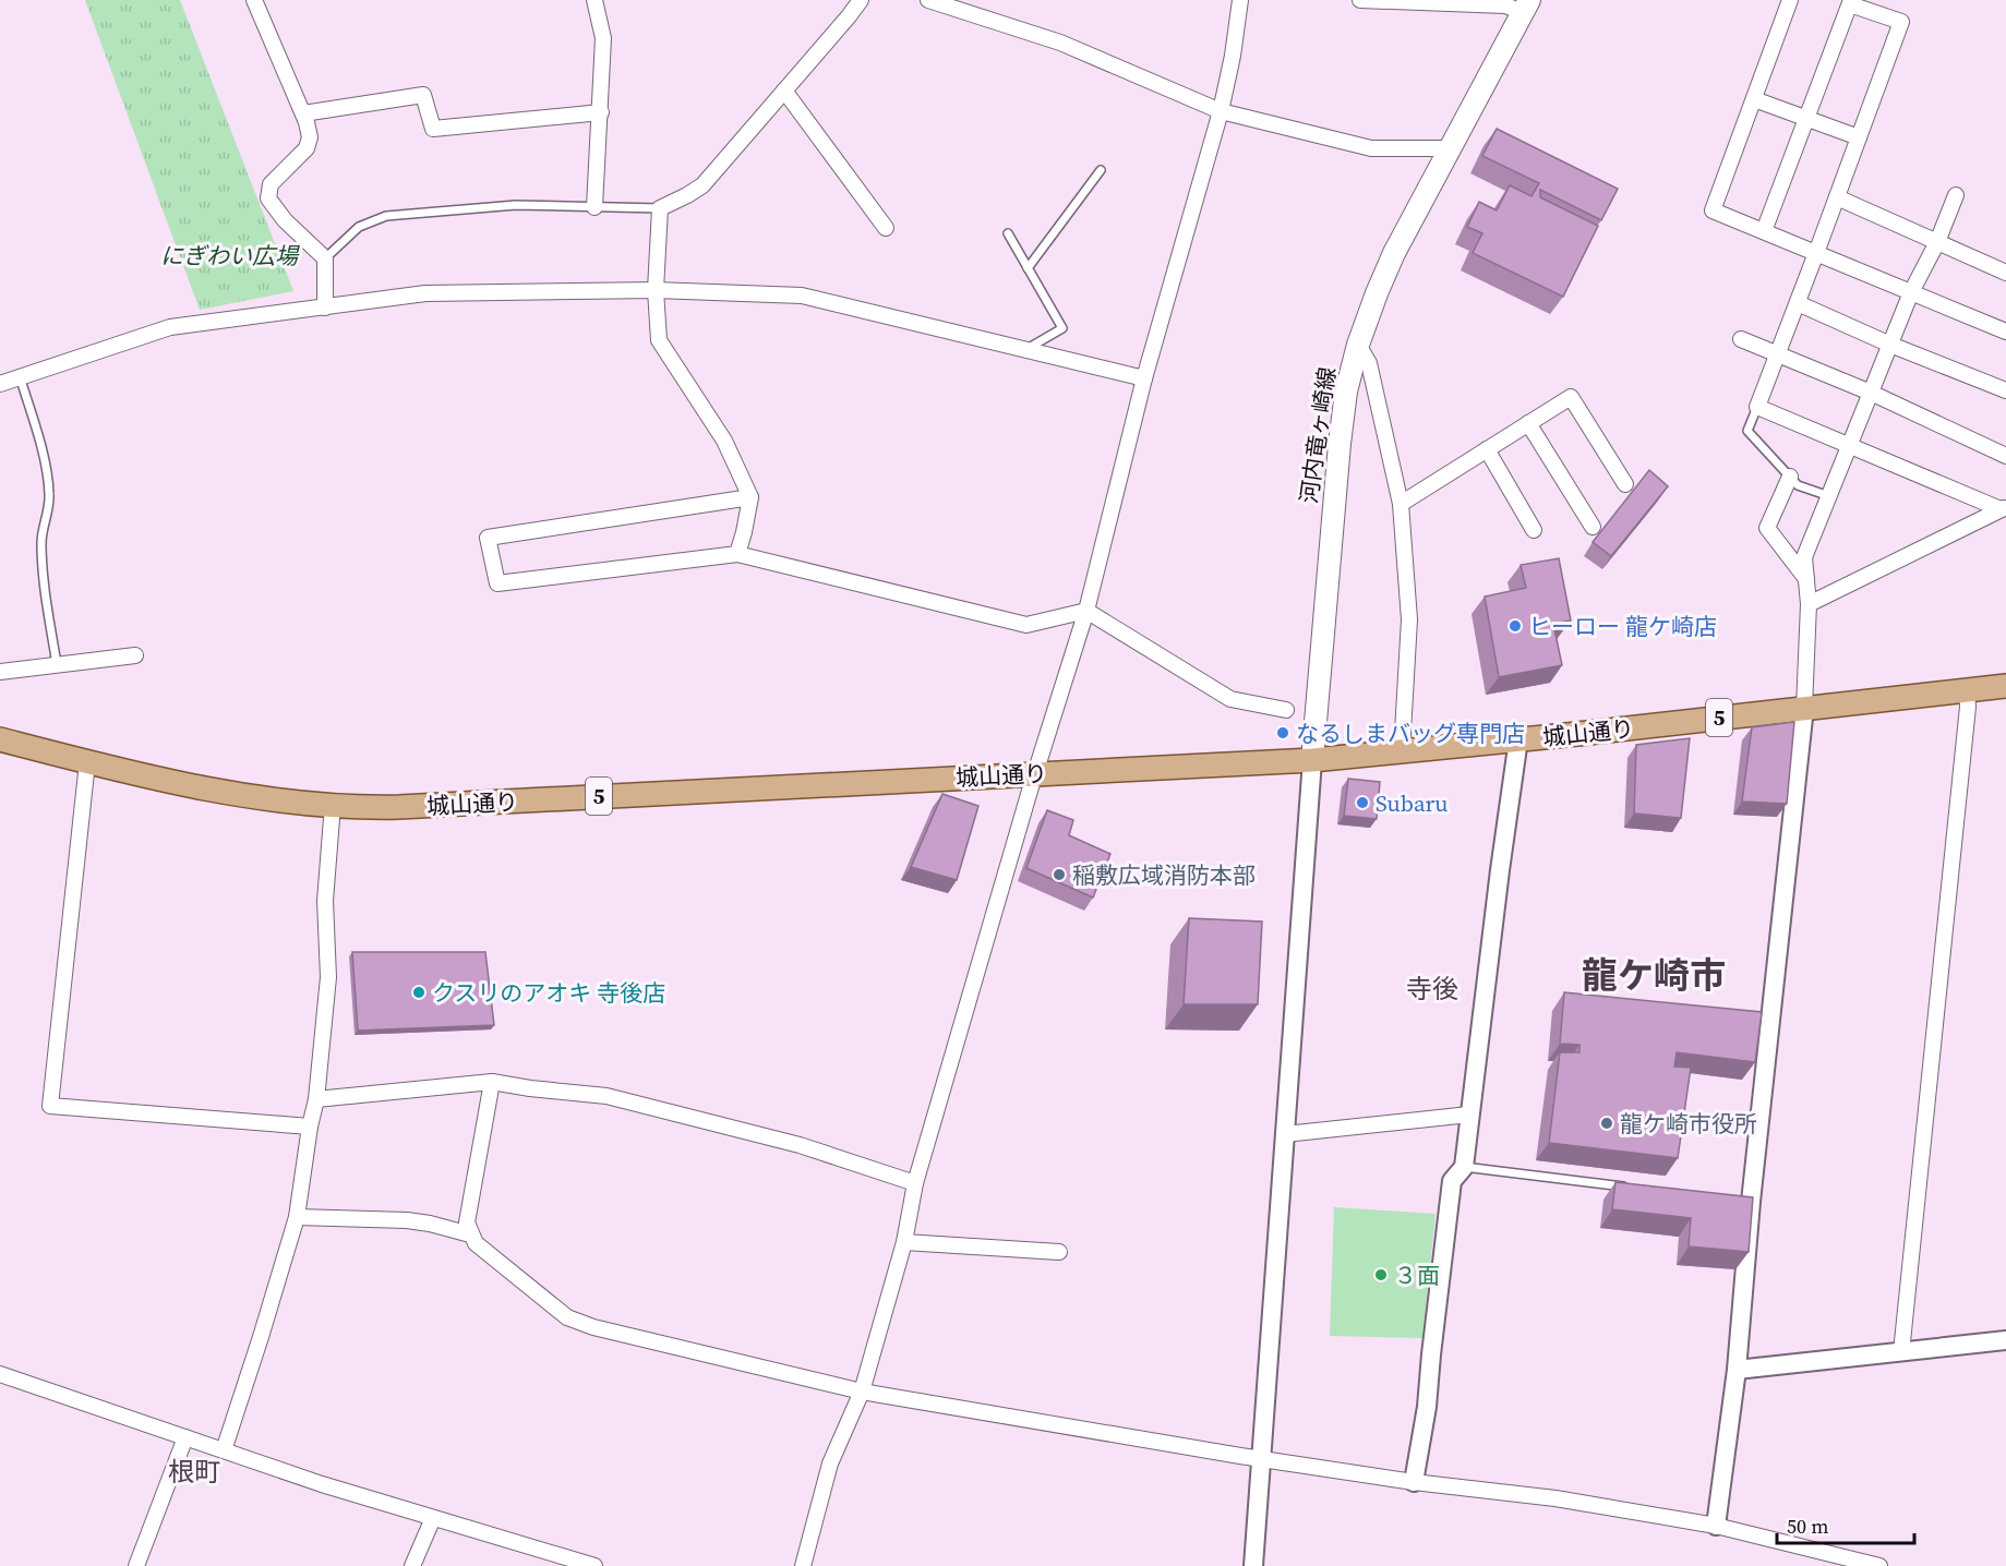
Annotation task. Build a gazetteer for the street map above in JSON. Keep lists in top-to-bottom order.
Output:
{
  "streets": {
    "main road": ["河内竜ヶ崎線", "5", "城山通り"]
  },
  "crossings": [
    ["河内竜ヶ崎線", "城山通り"]
  ],
  "districts": ["龍ケ崎市", "寺後", "根町"],
  "parks": ["にぎわい広場"],
  "places": [
    "ヒーロー 龍ケ崎店",
    "なるしまバッグ専門店",
    "Subaru",
    "稲敷広域消防本部",
    "クスリのアオキ 寺後店",
    "龍ケ崎市役所",
    "３面"
  ],
  "scale_bar": "50 m"
}
